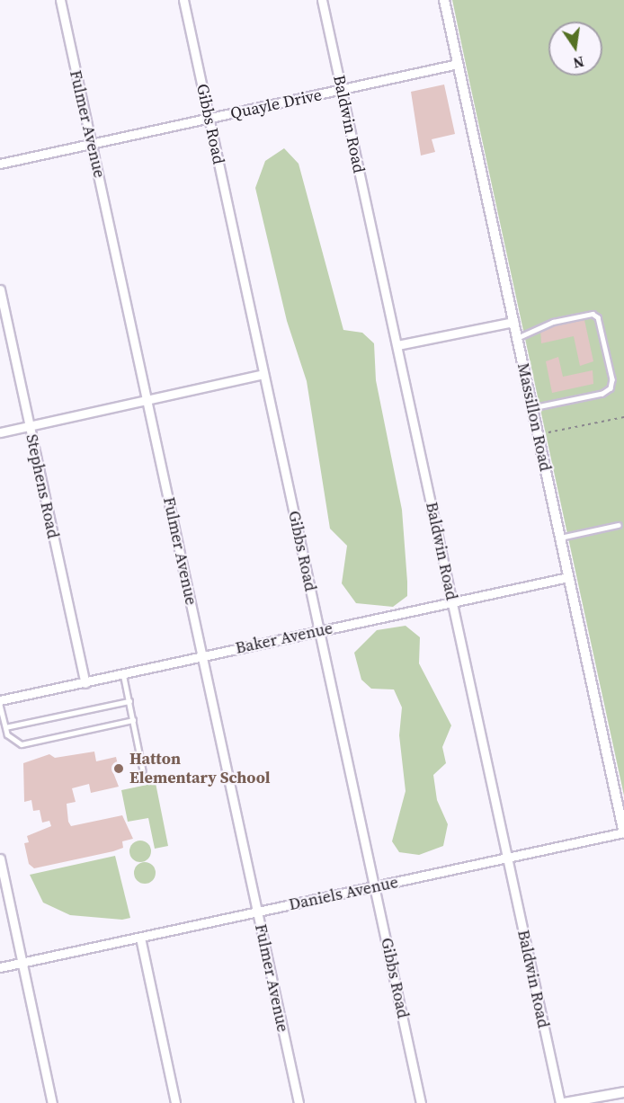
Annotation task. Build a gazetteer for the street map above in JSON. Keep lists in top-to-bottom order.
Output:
{
  "streets": {
    "street": [
      "Quayle Drive",
      "Fulmer Avenue",
      "Gibbs Road",
      "Baldwin Road",
      "Massillon Road",
      "Stephens Road",
      "Baker Avenue",
      "Daniels Avenue"
    ]
  },
  "crossings": [
    ["Quayle Drive", "Fulmer Avenue"],
    ["Quayle Drive", "Gibbs Road"],
    ["Quayle Drive", "Baldwin Road"],
    ["Quayle Drive", "Massillon Road"],
    ["Fulmer Avenue", "Baker Avenue"],
    ["Fulmer Avenue", "Daniels Avenue"],
    ["Gibbs Road", "Baker Avenue"],
    ["Gibbs Road", "Daniels Avenue"],
    ["Baldwin Road", "Baker Avenue"],
    ["Baldwin Road", "Daniels Avenue"],
    ["Massillon Road", "Baker Avenue"],
    ["Massillon Road", "Daniels Avenue"],
    ["Stephens Road", "Baker Avenue"]
  ],
  "places": ["Hatton Elementary School"],
  "north": "bottom"
}
